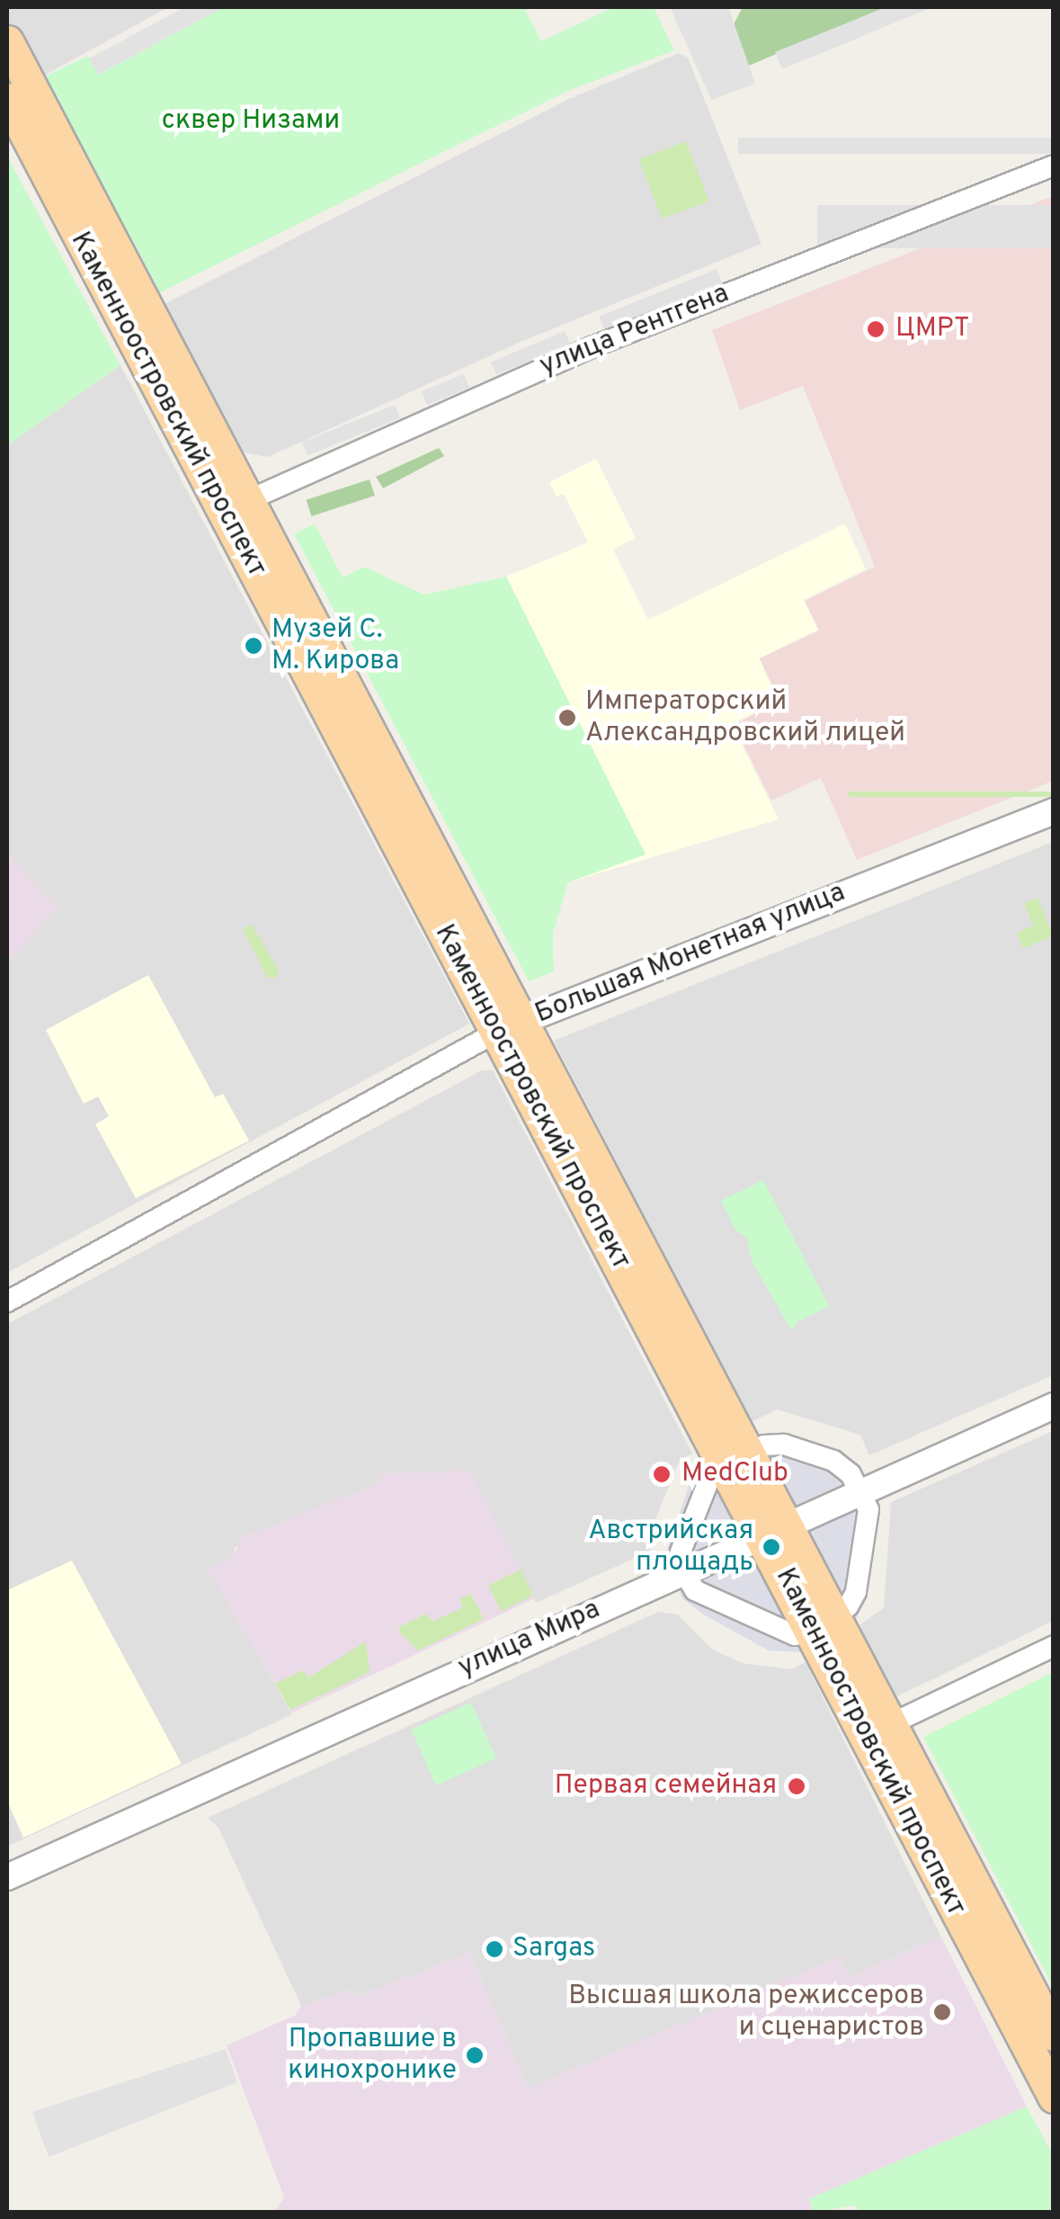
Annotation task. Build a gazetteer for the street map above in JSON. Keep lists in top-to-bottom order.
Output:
{
  "streets": {
    "main road": ["Каменноостровский проспект"],
    "street": ["улица Рентгена", "Большая Монетная улица", "улица Мира"]
  },
  "crossings": [
    ["улица Рентгена", "Каменноостровский проспект"],
    ["Каменноостровский проспект", "Большая Монетная улица"],
    ["Каменноостровский проспект", "улица Мира"]
  ],
  "parks": ["сквер Низами"],
  "places": [
    "ЦМРТ",
    "Музей С. М. Кирова",
    "Императорский Александровский лицей",
    "MedClub",
    "Австрийская площадь",
    "Первая семейная",
    "Sargas",
    "Высшая школа режиссеров и сценаристов",
    "Пропавшие в кинохронике"
  ]
}
